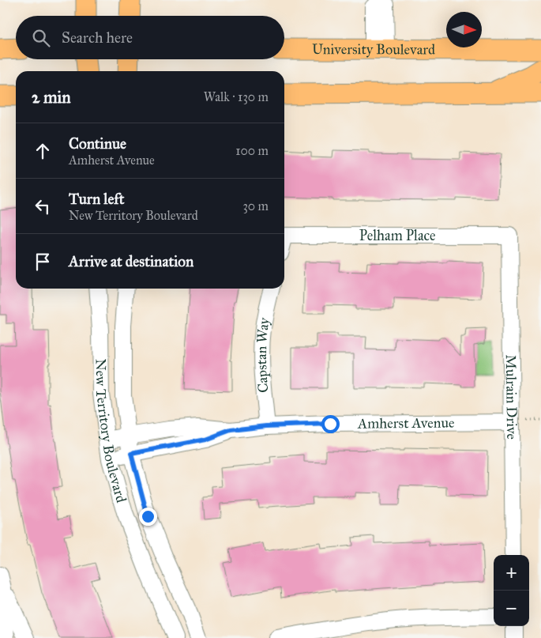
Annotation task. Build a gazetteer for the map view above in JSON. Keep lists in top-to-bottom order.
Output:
{
  "streets": {
    "main road": ["University Boulevard"],
    "street": [
      "Pelham Place",
      "Capstan Way",
      "Mulrain Drive",
      "Amherst Avenue",
      "New Territory Boulevard"
    ]
  },
  "crossings": [
    ["Pelham Place", "Mulrain Drive"],
    ["Capstan Way", "Amherst Avenue"],
    ["Mulrain Drive", "Amherst Avenue"],
    ["Amherst Avenue", "New Territory Boulevard"]
  ],
  "north": "right",
  "page": {
    "search": "Search here",
    "heading": ["2 min", "Walk · 130 m"],
    "list": [
      ["Continue", "Amherst Avenue", "100 m"],
      ["Turn left", "New Territory Boulevard", "30 m"],
      "Arrive at destination"
    ],
    "map_buttons": ["+", "−"]
  }
}
